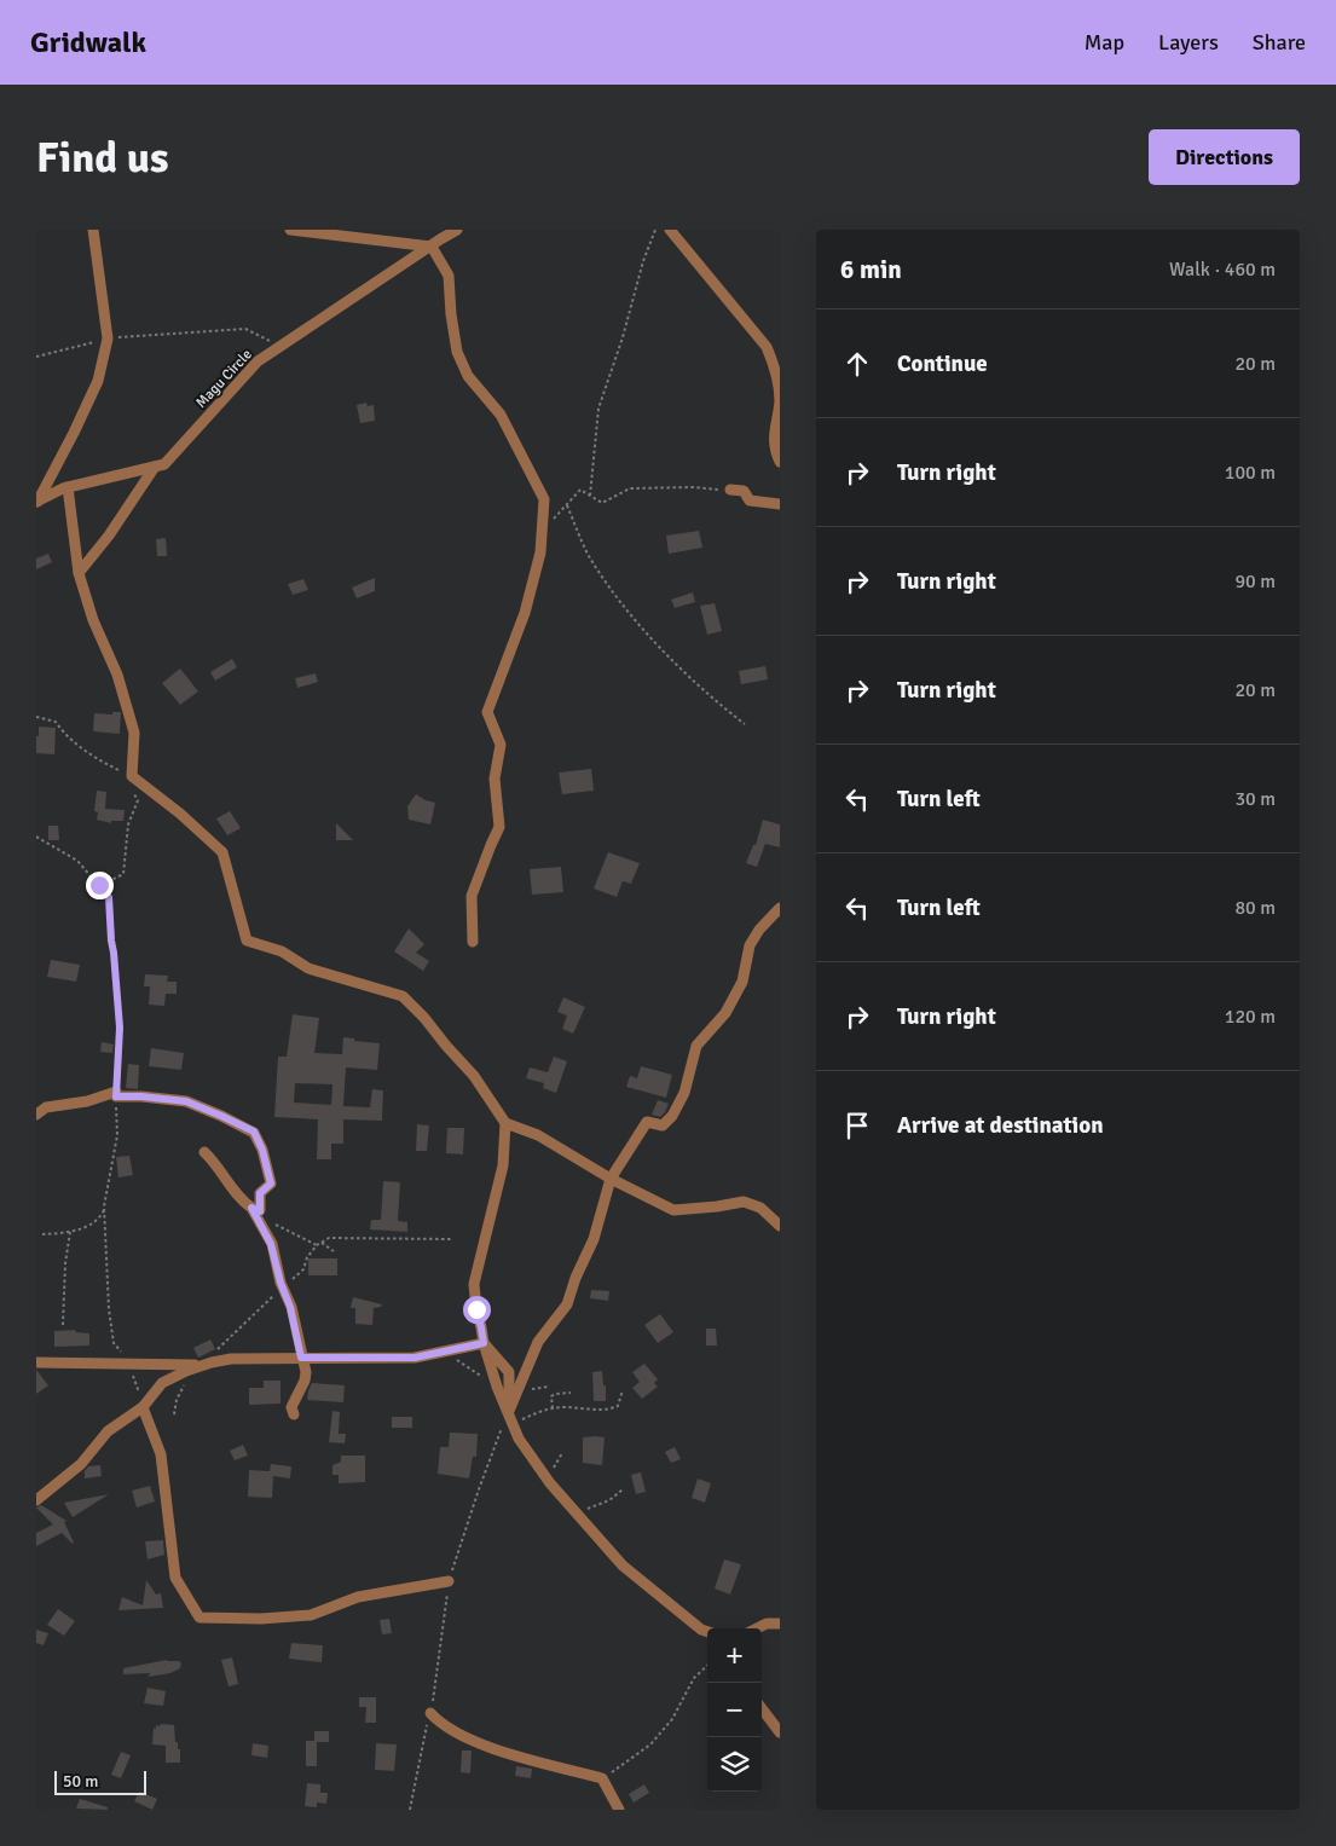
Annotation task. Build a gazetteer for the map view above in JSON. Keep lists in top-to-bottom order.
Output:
{
  "streets": {
    "street": ["Magu Circle"]
  },
  "scale_bar": "50 m",
  "page": {
    "header": "Gridwalk",
    "nav": ["Map", "Layers", "Share"],
    "buttons": "Directions",
    "title": "Find us",
    "heading": ["6 min", "Walk · 460 m"],
    "list": [
      ["Continue", "20 m"],
      ["Turn right", "100 m"],
      ["Turn right", "90 m"],
      ["Turn right", "20 m"],
      ["Turn left", "30 m"],
      ["Turn left", "80 m"],
      ["Turn right", "120 m"],
      "Arrive at destination"
    ],
    "map_buttons": ["+", "−"],
    "scale": "50 m"
  }
}
